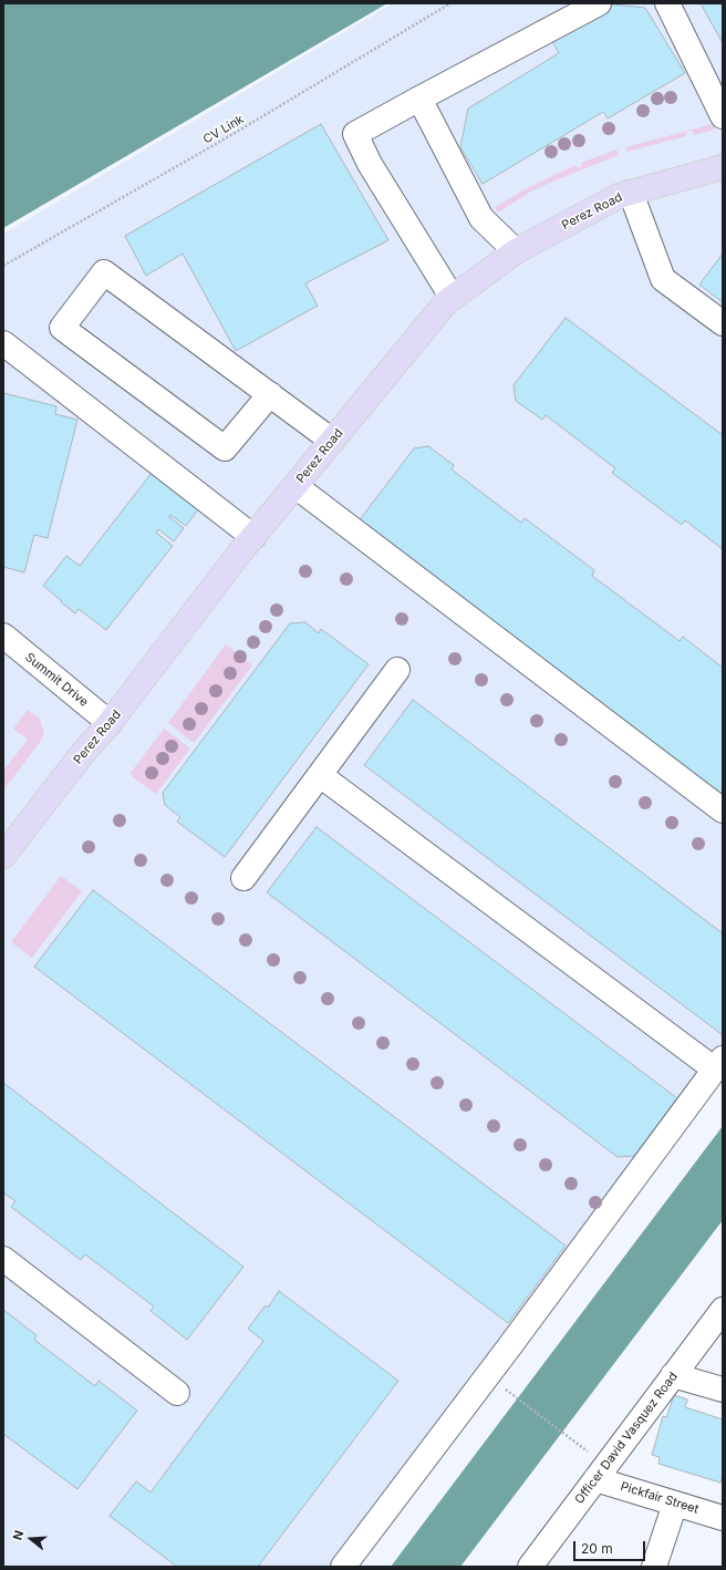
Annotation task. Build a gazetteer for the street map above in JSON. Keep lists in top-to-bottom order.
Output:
{
  "streets": {
    "main road": ["Perez Road"],
    "street": ["Summit Drive", "Officer David Vasquez Road", "Pickfair Street"],
    "path": ["CV Link"]
  },
  "crossings": [
    ["Perez Road", "Summit Drive"],
    ["Officer David Vasquez Road", "Pickfair Street"]
  ],
  "scale_bar": "20 m",
  "north": "left"
}
